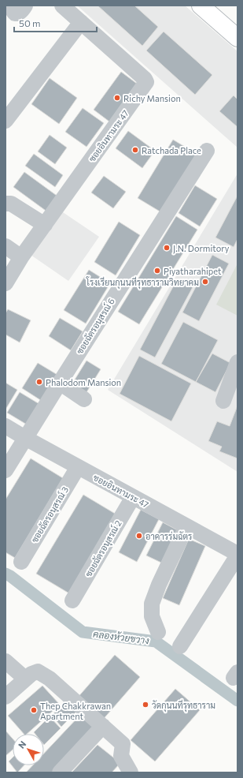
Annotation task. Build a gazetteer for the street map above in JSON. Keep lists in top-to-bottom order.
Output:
{
  "streets": {
    "street": [
      "ซอยอินทามระ 47",
      "ซอยฉัตรอนุสรณ์ 6",
      "ซอยฉัตรอนุสรณ์ 3",
      "ซอยฉัตรอนุสรณ์ 2"
    ]
  },
  "crossings": [
    ["ซอยอินทามระ 47", "ซอยฉัตรอนุสรณ์ 6"],
    ["ซอยอินทามระ 47", "ซอยฉัตรอนุสรณ์ 3"],
    ["ซอยอินทามระ 47", "ซอยฉัตรอนุสรณ์ 2"]
  ],
  "water": ["คลองห้วยขวาง"],
  "places": [
    "Richy Mansion",
    "Ratchada Place",
    "J.N. Dormitory",
    "Piyatharahipet",
    "โรงเรียนกุนนทีรุทธารามวิทยาคม",
    "Phalodom Mansion",
    "อาคารร่มฉัตร",
    "วัดกุนนทีรุทธาราม",
    "Thep Chakkrawan Apartment"
  ],
  "scale_bar": "50 m",
  "north": "top left"
}
